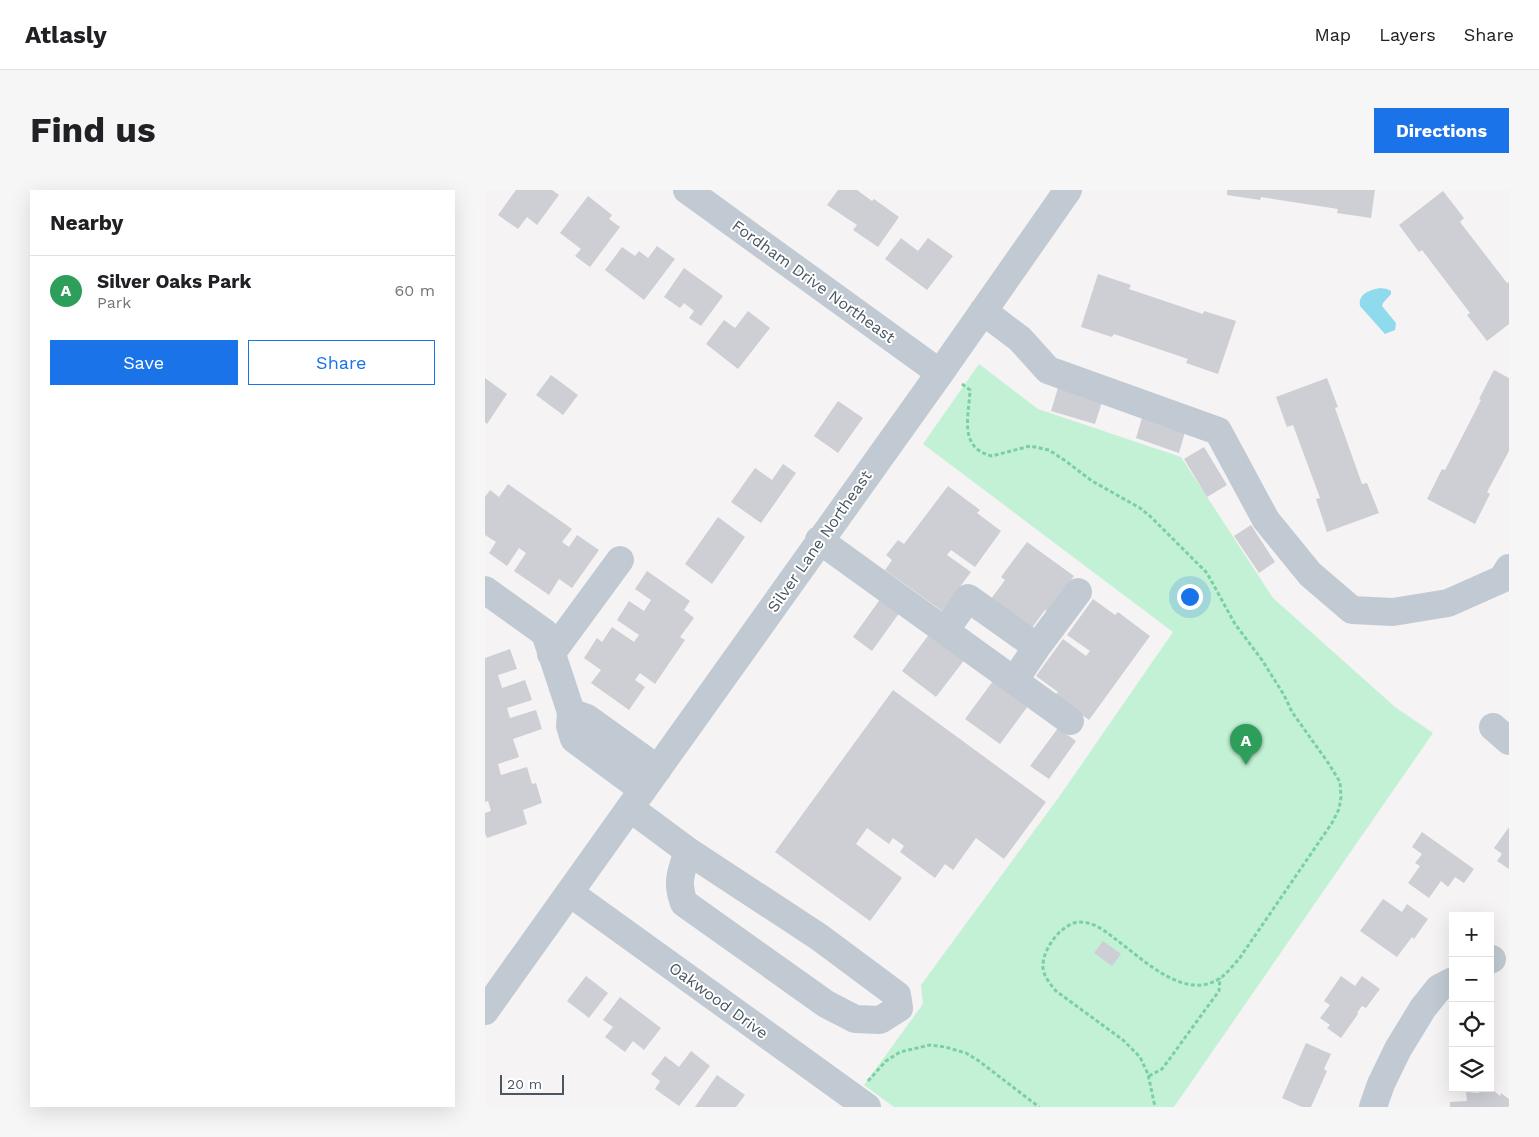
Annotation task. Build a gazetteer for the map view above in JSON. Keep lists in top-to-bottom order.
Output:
{
  "streets": {
    "street": ["Fordham Drive Northeast", "Silver Lane Northeast", "Oakwood Drive"]
  },
  "crossings": [
    ["Fordham Drive Northeast", "Silver Lane Northeast"],
    ["Silver Lane Northeast", "Oakwood Drive"]
  ],
  "scale_bar": "20 m",
  "page": {
    "header": "Atlasly",
    "nav": ["Map", "Layers", "Share"],
    "buttons": [
      "Directions",
      ["Save", "Share"]
    ],
    "title": "Find us",
    "heading": "Nearby",
    "list": [
      {
        "mark": "A",
        "name": "Silver Oaks Park",
        "note": "Park",
        "value": "60 m"
      }
    ],
    "pins": "A",
    "map_buttons": ["+", "−"],
    "scale": "20 m"
  }
}
